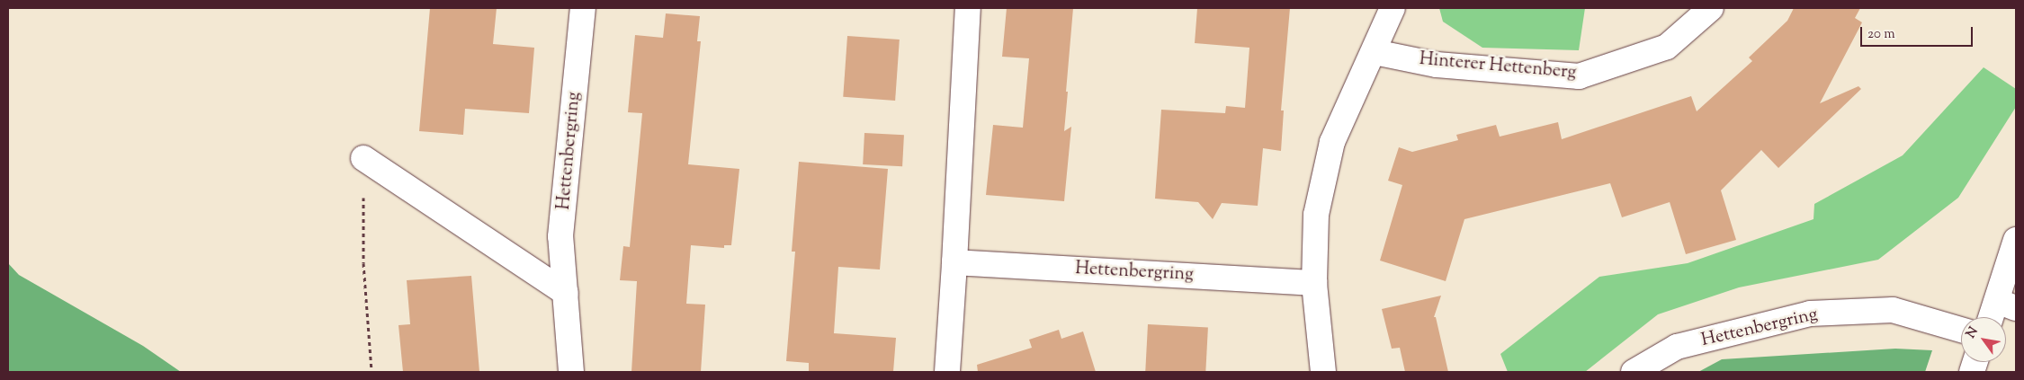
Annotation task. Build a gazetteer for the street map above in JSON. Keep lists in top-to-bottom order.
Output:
{
  "streets": {
    "street": ["Hinterer Hettenberg", "Hettenbergring"]
  },
  "scale_bar": "20 m",
  "north": "top left"
}
